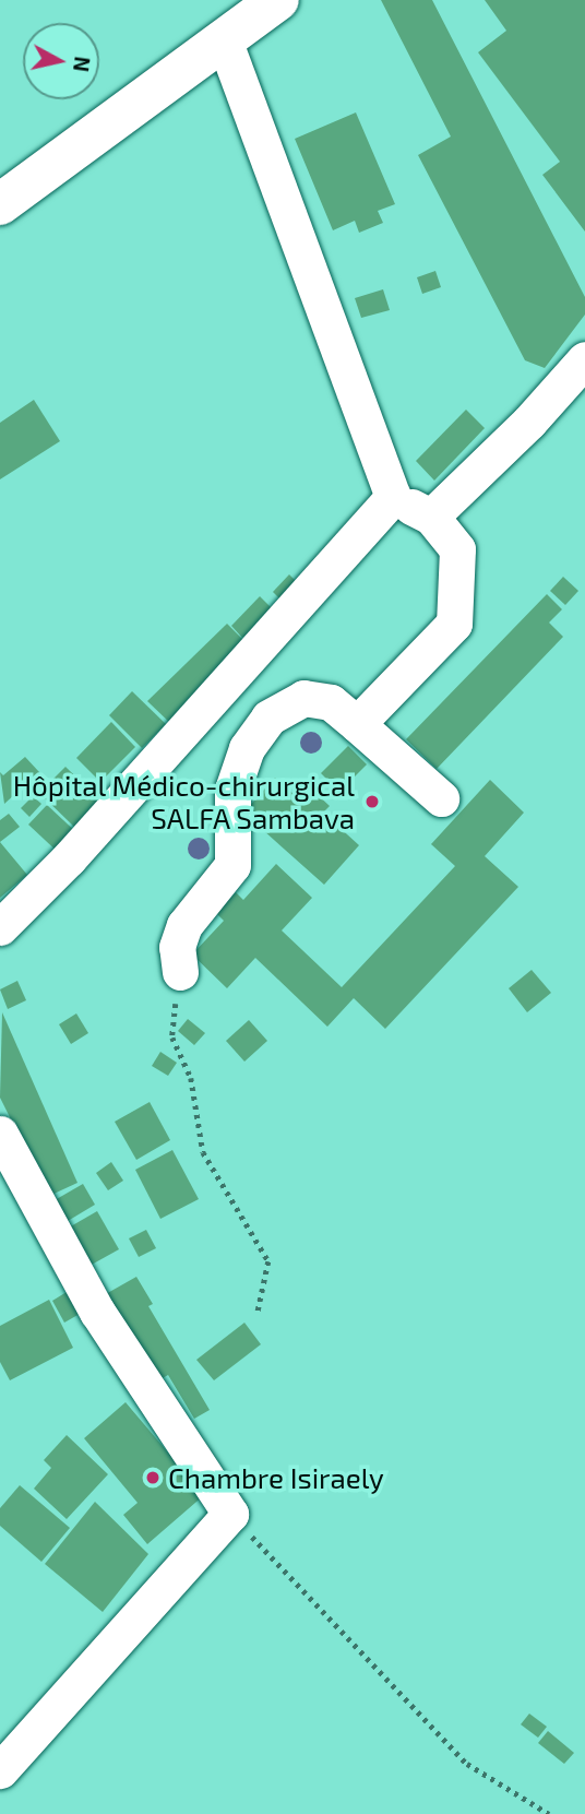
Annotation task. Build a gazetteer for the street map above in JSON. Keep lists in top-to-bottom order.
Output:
{
  "places": ["Hôpital Médico-chirurgical SALFA Sambava", "Chambre Isiraely"],
  "north": "right"
}
